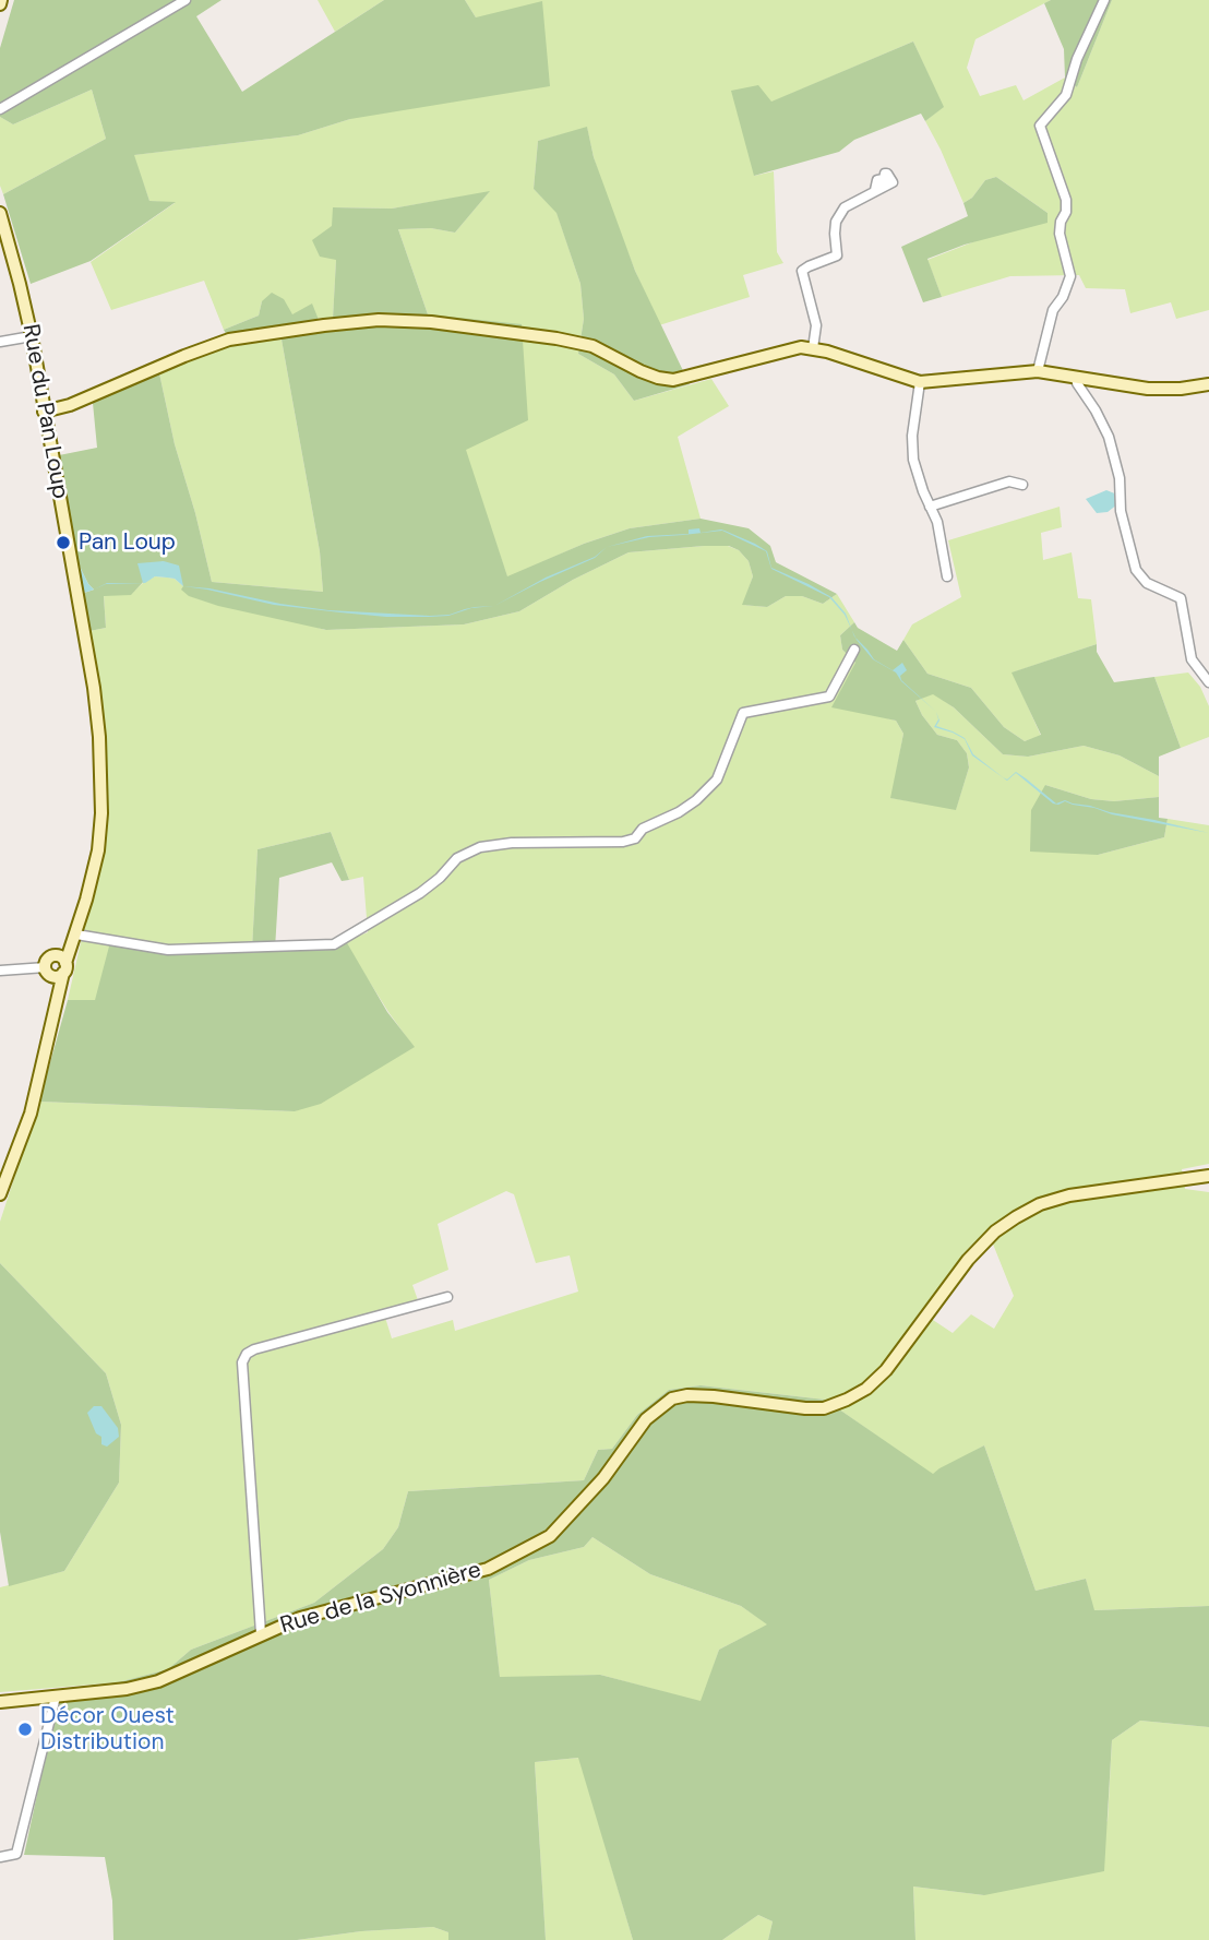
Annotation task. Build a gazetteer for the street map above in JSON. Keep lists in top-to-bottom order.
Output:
{
  "streets": {
    "street": ["Rue du Pan Loup", "Rue de la Syonnière"]
  },
  "places": ["Pan Loup", "Décor Ouest Distribution"]
}
